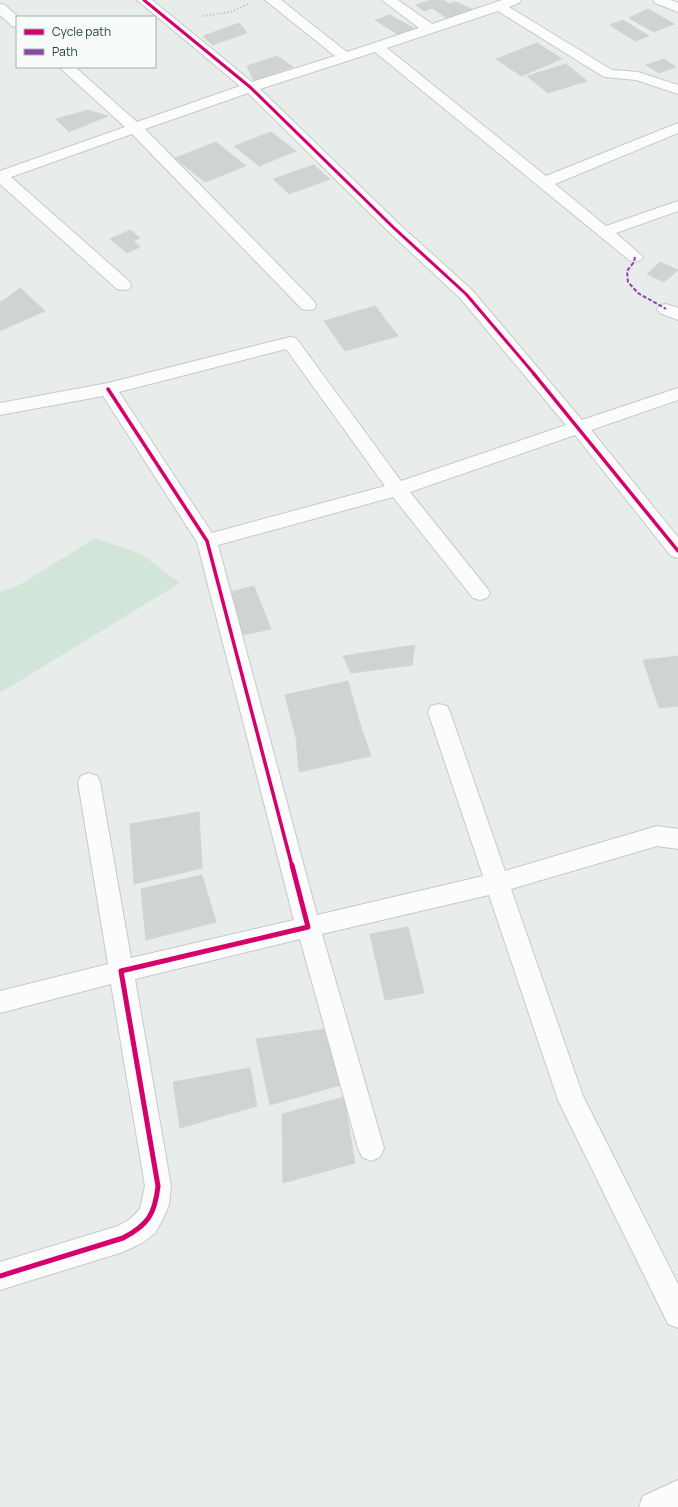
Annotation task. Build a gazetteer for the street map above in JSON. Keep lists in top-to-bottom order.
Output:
{
  "legend": ["Cycle path", "Path"]
}
